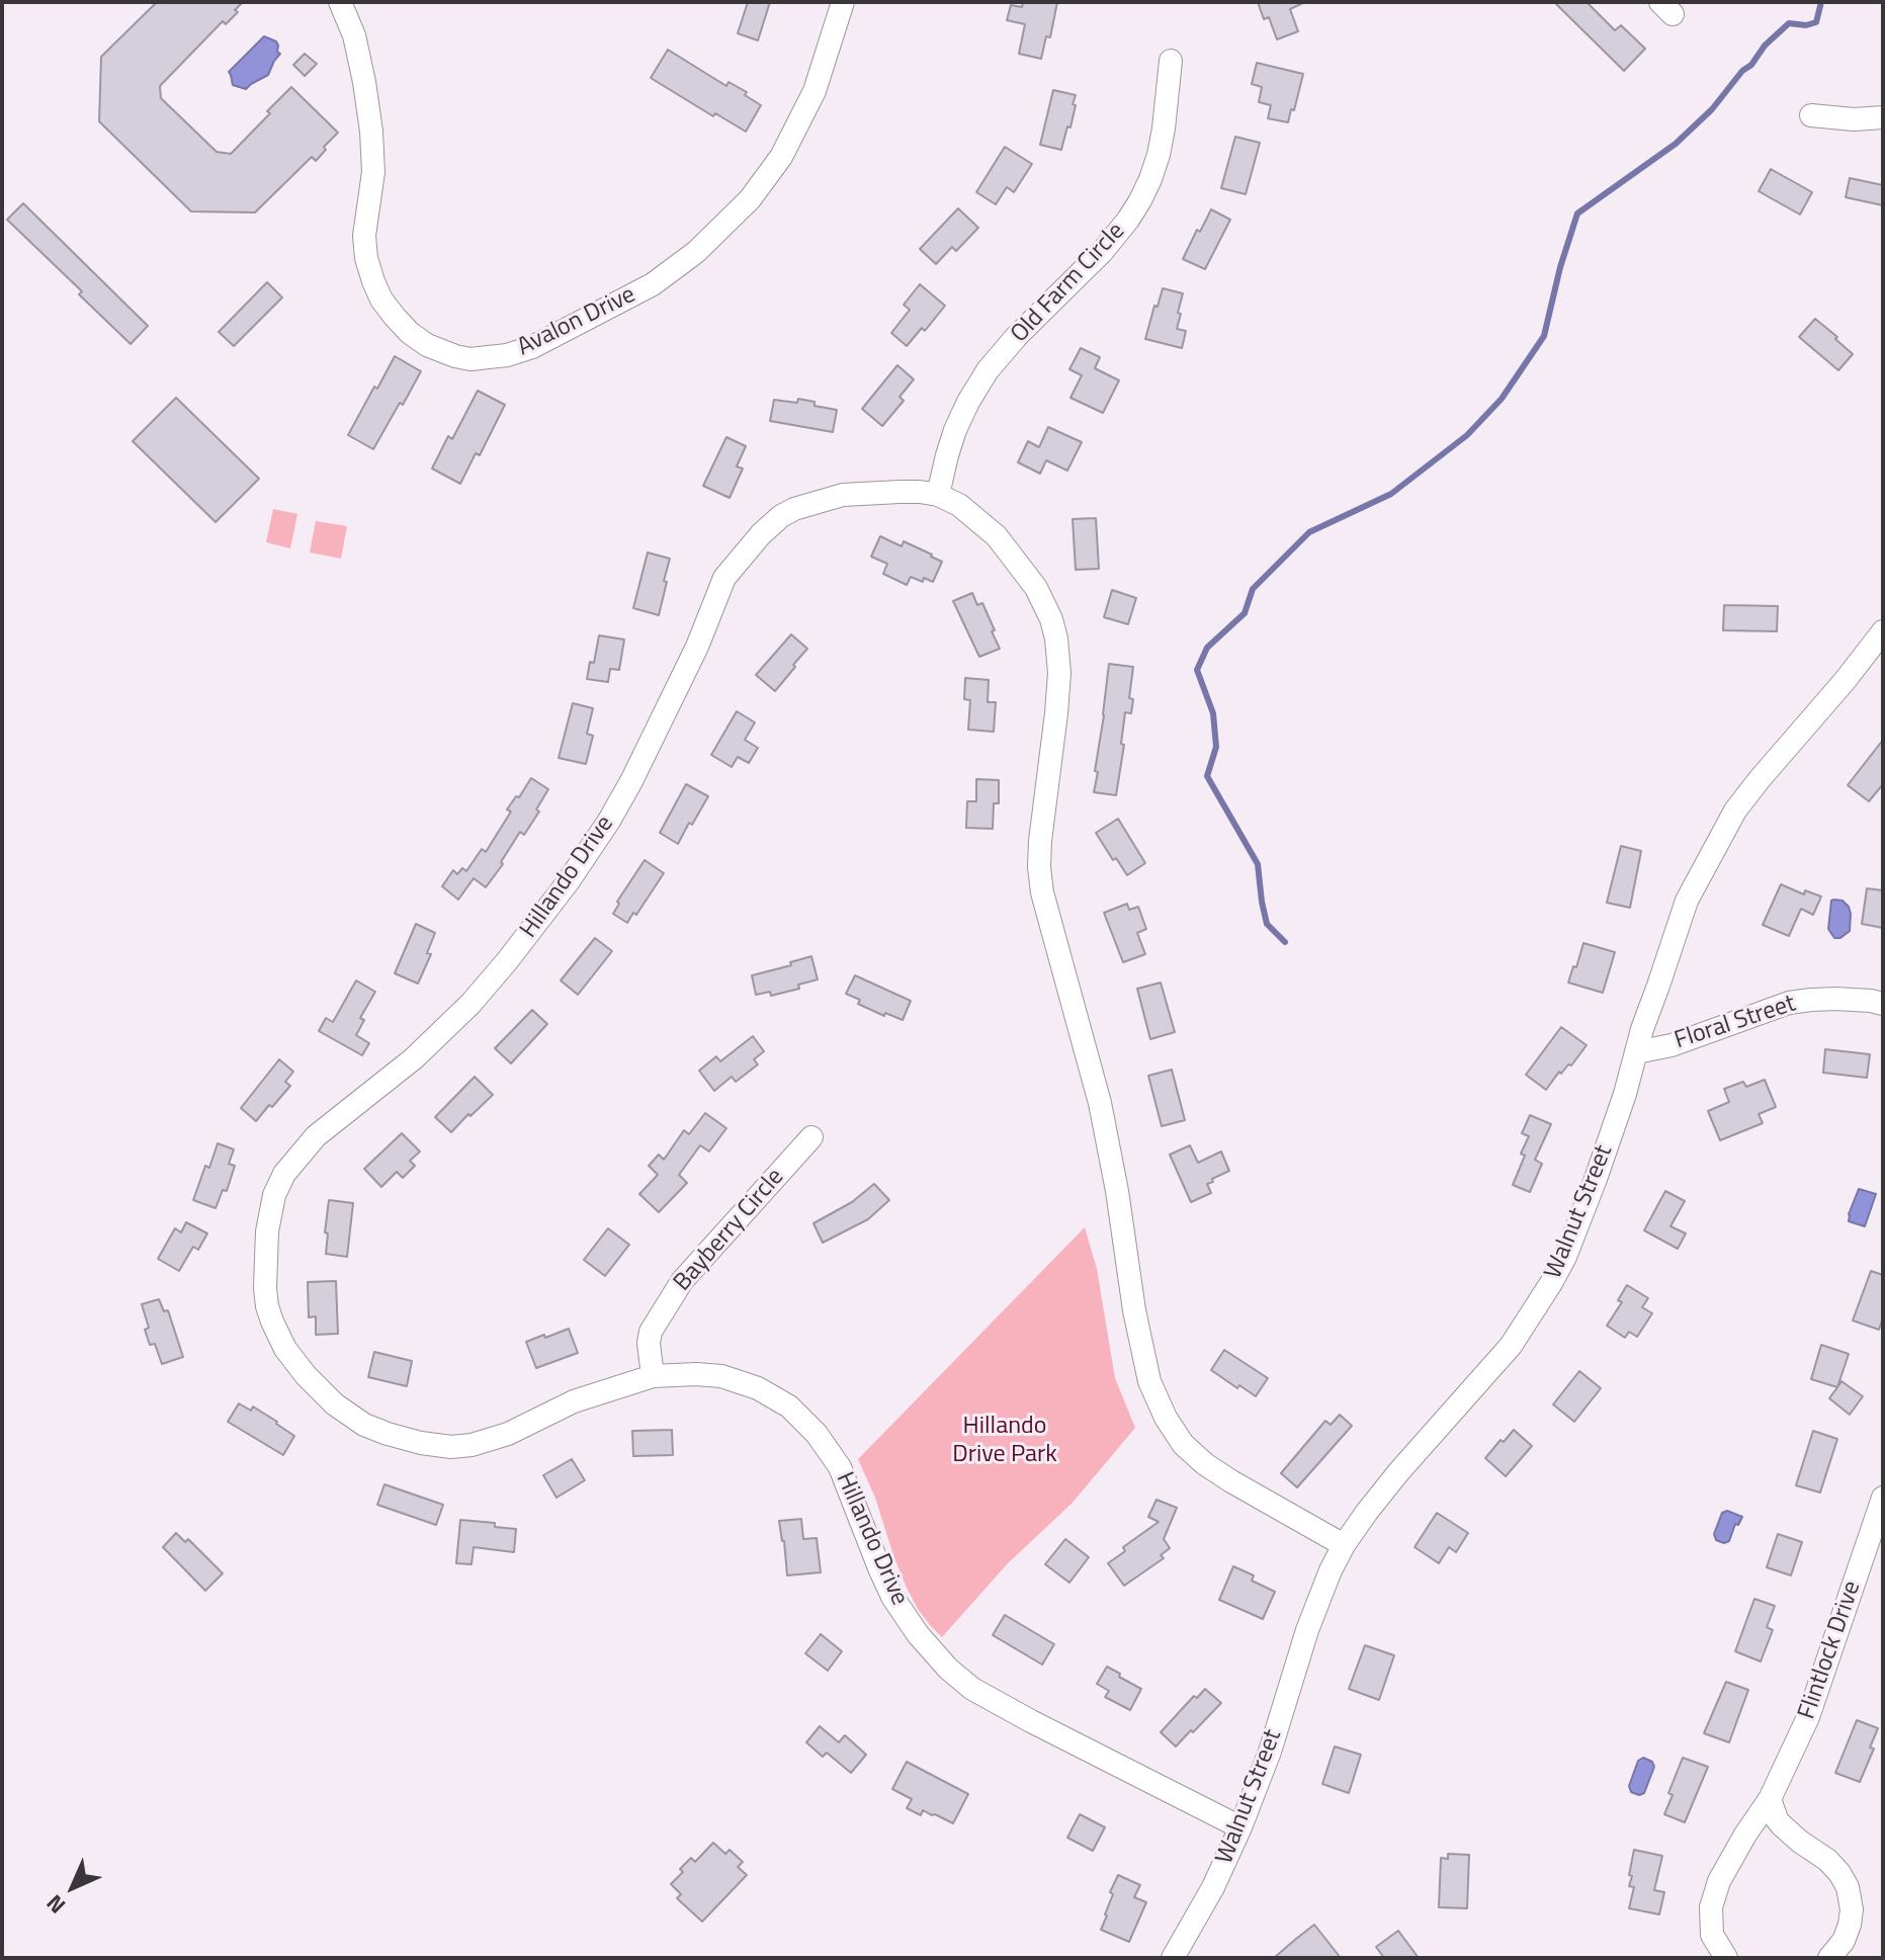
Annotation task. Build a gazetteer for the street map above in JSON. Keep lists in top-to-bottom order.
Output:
{
  "streets": {
    "street": [
      "Old Farm Circle",
      "Avalon Drive",
      "Hillando Drive",
      "Floral Street",
      "Walnut Street",
      "Bayberry Circle",
      "Flintlock Drive"
    ]
  },
  "crossings": [
    ["Old Farm Circle", "Hillando Drive"],
    ["Hillando Drive", "Walnut Street"],
    ["Hillando Drive", "Bayberry Circle"],
    ["Floral Street", "Walnut Street"]
  ],
  "parks": ["Hillando Drive Park"],
  "north": "bottom left"
}
